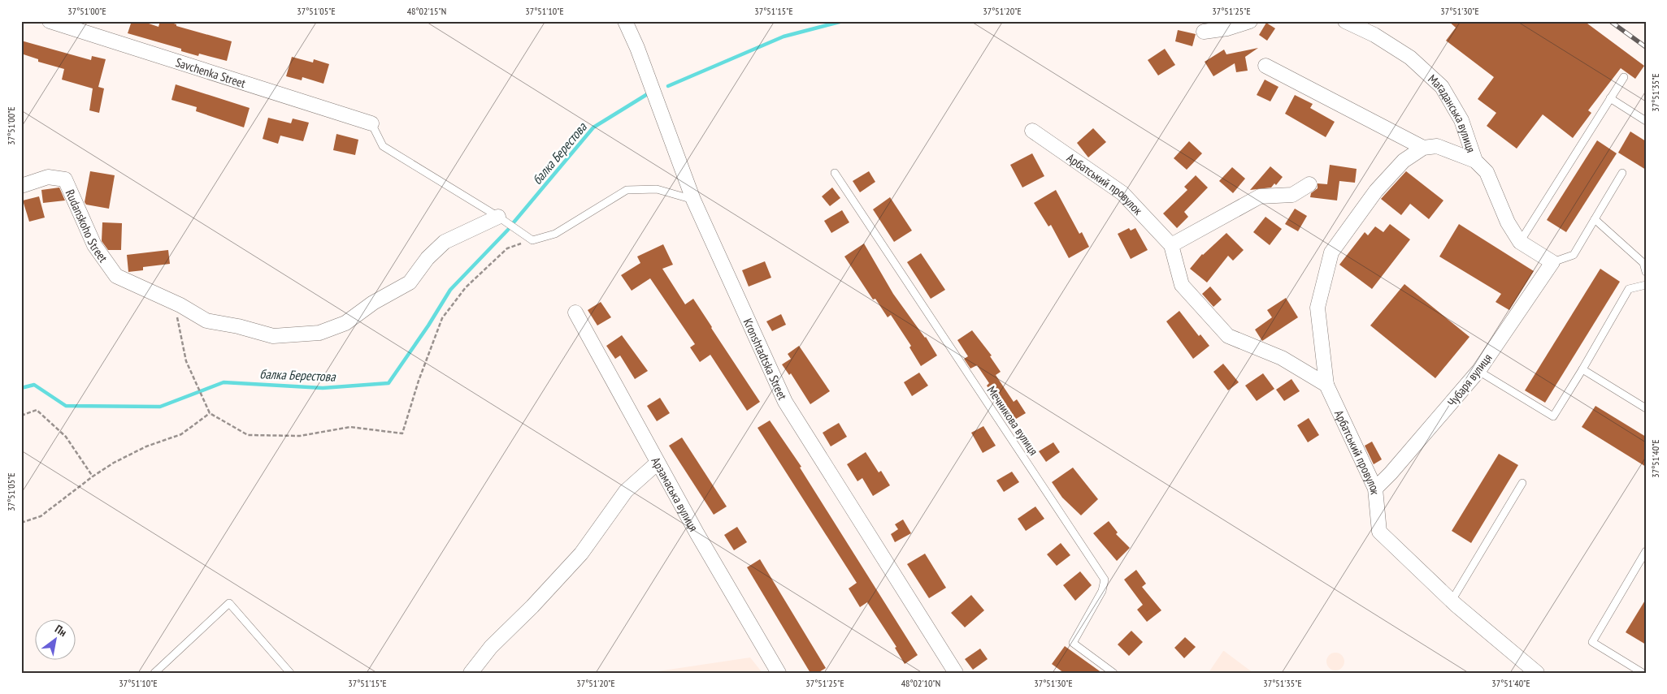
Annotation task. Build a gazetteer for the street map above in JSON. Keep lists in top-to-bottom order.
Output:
{
  "streets": {
    "street": [
      "Savchenka Street",
      "Магаданська вулиця",
      "Арбатський провулок",
      "Rudanskoho Street",
      "Kronshtadtska Street",
      "Чубаря вулиця",
      "Арзамаська вулиця"
    ],
    "lane": ["Мечникова вулиця"]
  },
  "crossings": [
    ["Арбатський провулок", "Чубаря вулиця"]
  ],
  "water": ["балка Берестова"],
  "north": "top right",
  "coordinates": [
    "37°51'00\"E",
    "37°51'05\"E",
    "48°02'15\"N",
    "37°51'10\"E",
    "37°51'15\"E",
    "37°51'20\"E",
    "37°51'25\"E",
    "37°51'30\"E",
    "37°51'35\"E",
    "37°51'40\"E",
    "48°02'10\"N"
  ]
}
